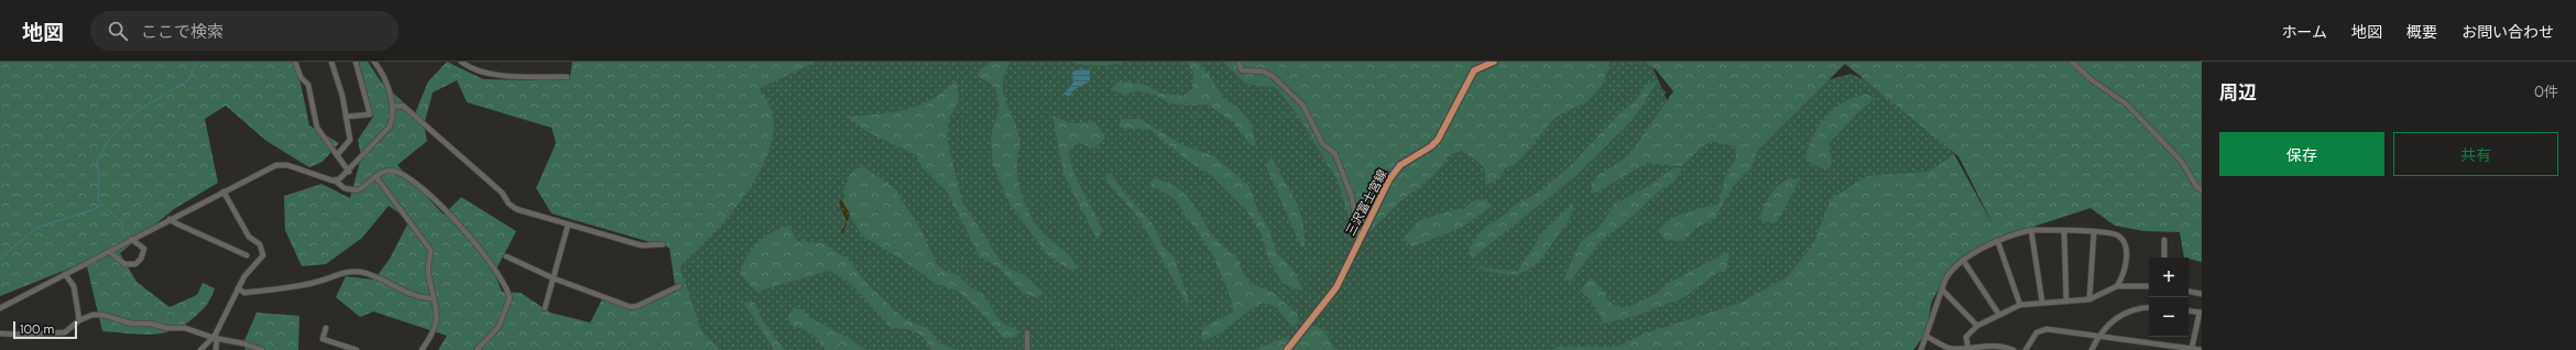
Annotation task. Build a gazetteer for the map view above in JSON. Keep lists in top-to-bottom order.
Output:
{
  "streets": {
    "main road": ["三沢富士宮線"]
  },
  "scale_bar": "100 m",
  "page": {
    "header": "地図",
    "search": "ここで検索",
    "nav": [
      "ホーム",
      "地図",
      "概要",
      "お問い合わせ"
    ],
    "heading": ["周辺", "0件"],
    "buttons": ["保存", "共有"],
    "map_buttons": ["+", "−"],
    "scale": "100 m"
  }
}
